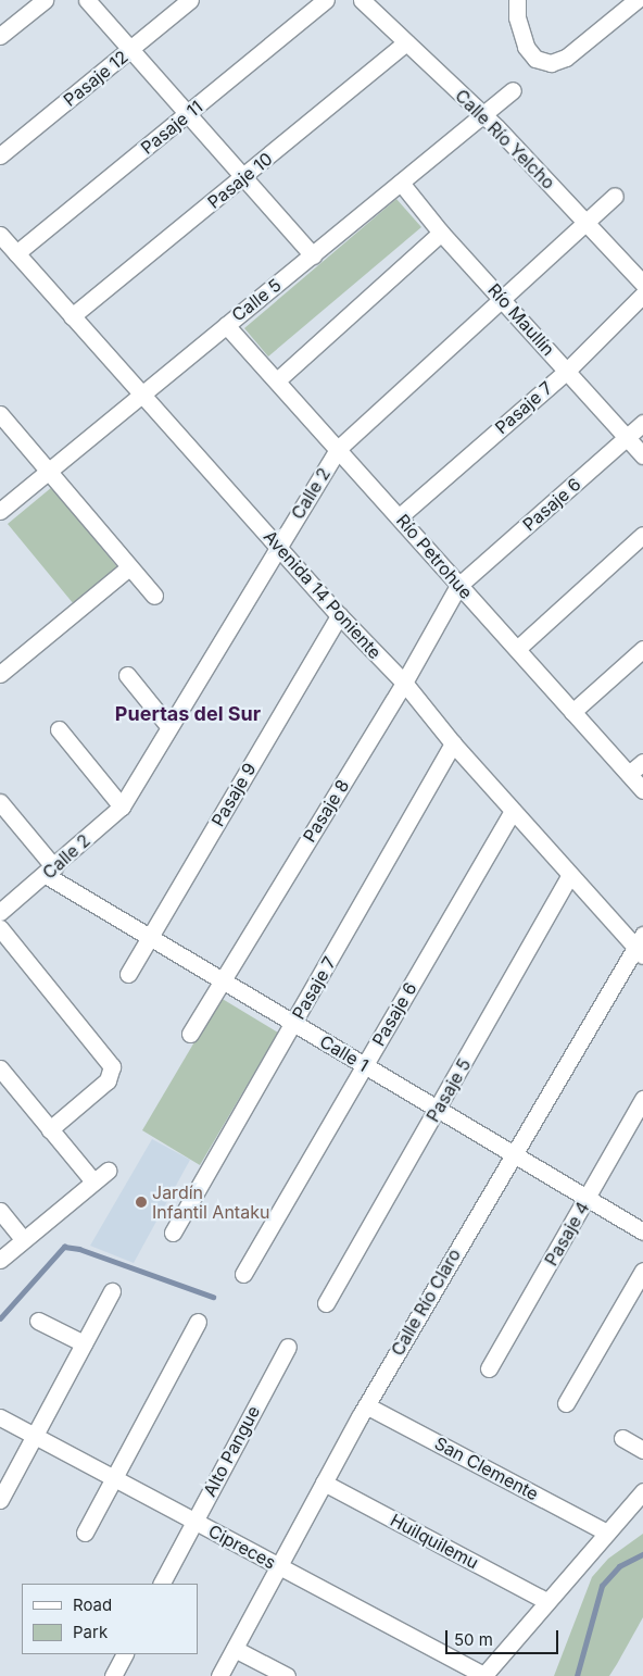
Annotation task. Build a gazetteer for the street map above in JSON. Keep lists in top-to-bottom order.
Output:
{
  "streets": {
    "street": [
      "Pasaje 12",
      "Pasaje 11",
      "Calle Río Yelcho",
      "Pasaje 10",
      "Calle 5",
      "Río Maullín",
      "Pasaje 7",
      "Calle 2",
      "Pasaje 6",
      "Río Petrohue",
      "Avenida 14 Poniente",
      "Pasaje 9",
      "Pasaje 8",
      "Calle 1",
      "Pasaje 5",
      "Pasaje 4",
      "Calle Río Claro",
      "Alto Pangue",
      "San Clemente",
      "Huilquilemu",
      "Cipreces"
    ]
  },
  "crossings": [
    ["Pasaje 11", "Avenida 14 Poniente"],
    ["Calle Río Yelcho", "Pasaje 10"],
    ["Calle Río Yelcho", "Calle 5"],
    ["Calle Río Yelcho", "Calle 2"],
    ["Pasaje 10", "Avenida 14 Poniente"],
    ["Calle 5", "Río Maullín"],
    ["Calle 5", "Río Petrohue"],
    ["Calle 5", "Avenida 14 Poniente"],
    ["Río Maullín", "Pasaje 7"],
    ["Río Maullín", "Calle 2"],
    ["Río Maullín", "Pasaje 6"],
    ["Pasaje 7", "Río Petrohue"],
    ["Pasaje 7", "Avenida 14 Poniente"],
    ["Pasaje 7", "Calle 1"],
    ["Calle 2", "Río Petrohue"],
    ["Calle 2", "Avenida 14 Poniente"],
    ["Calle 2", "Calle 1"],
    ["Pasaje 6", "Río Petrohue"],
    ["Pasaje 6", "Avenida 14 Poniente"],
    ["Pasaje 6", "Pasaje 8"],
    ["Pasaje 6", "Calle 1"],
    ["Río Petrohue", "Pasaje 8"],
    ["Avenida 14 Poniente", "Pasaje 9"],
    ["Avenida 14 Poniente", "Pasaje 8"],
    ["Avenida 14 Poniente", "Pasaje 5"],
    ["Avenida 14 Poniente", "Calle Río Claro"],
    ["Pasaje 9", "Calle 1"],
    ["Pasaje 8", "Calle 1"],
    ["Calle 1", "Pasaje 5"],
    ["Calle 1", "Pasaje 4"],
    ["Calle 1", "Calle Río Claro"],
    ["Calle Río Claro", "San Clemente"],
    ["Calle Río Claro", "Huilquilemu"],
    ["Calle Río Claro", "Cipreces"],
    ["Alto Pangue", "Cipreces"]
  ],
  "districts": ["Puertas del Sur"],
  "places": ["Jardín Infantil Antaku"],
  "legend": ["Road", "Park"],
  "scale_bar": "50 m"
}
